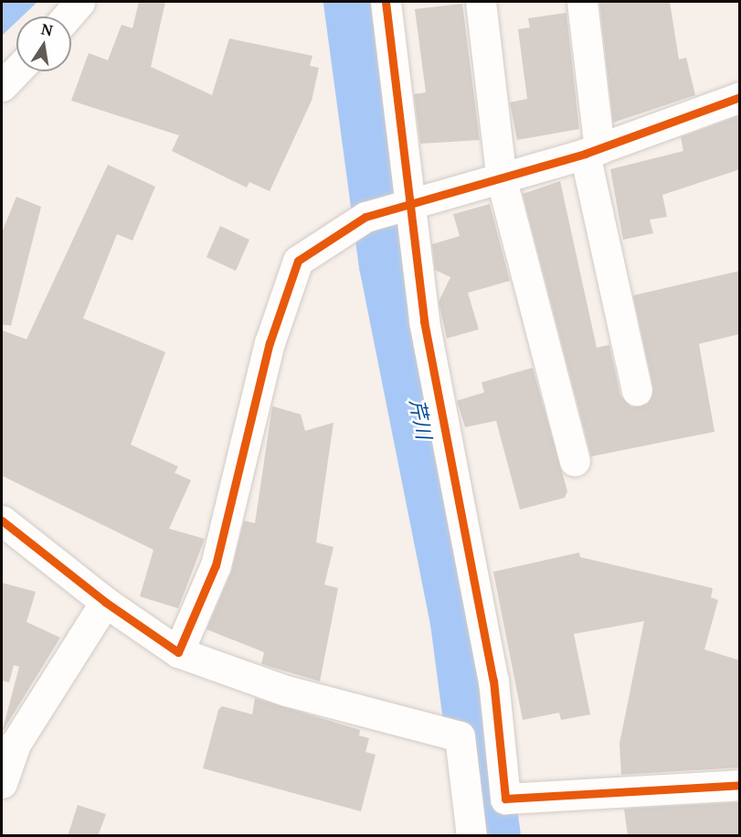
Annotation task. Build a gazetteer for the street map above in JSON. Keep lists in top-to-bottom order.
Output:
{
  "water": ["芹川"],
  "north": "top"
}
